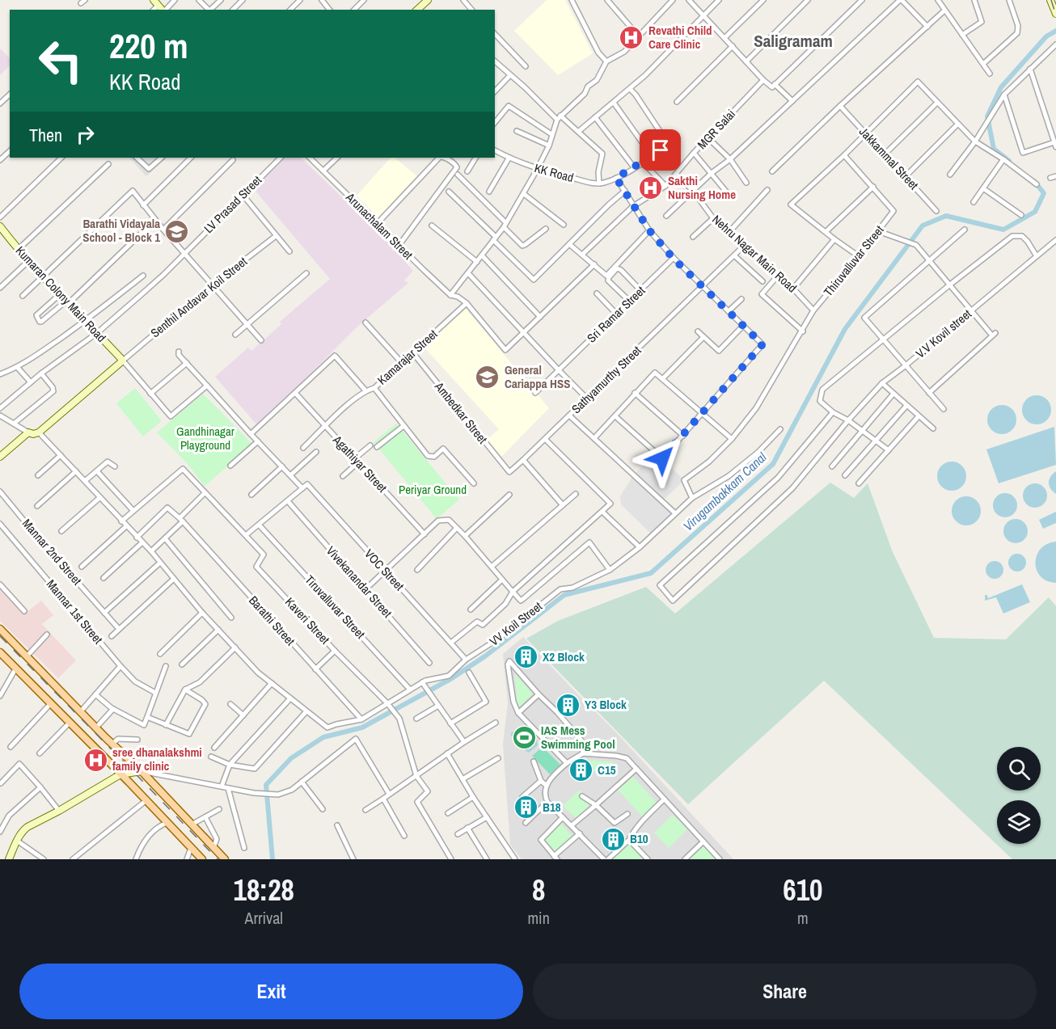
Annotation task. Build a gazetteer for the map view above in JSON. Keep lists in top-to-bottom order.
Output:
{
  "streets": {
    "street": [
      "MGR Salai",
      "Jakkammal Street",
      "KK Road",
      "LV Prasad Street",
      "Arunachalam Street",
      "Nehru Nagar Main Road",
      "Thiruvalluvar Street",
      "Kumaran Colony Main Road",
      "Senthil Andavar Koil Street",
      "Sri Ramar Street",
      "V.V Kovil street",
      "Kamarajar Street",
      "Sathyamurthy Street",
      "Ambedkar Street",
      "Agathiyar Street",
      "Mannar 2nd Street",
      "VOC Street",
      "Vivekanandar Street",
      "Tiruvalluvar Street",
      "Mannar 1st Street",
      "Barathi Street",
      "Kaveri Street",
      "VV Koil Street"
    ]
  },
  "crossings": [
    ["MGR Salai", "Nehru Nagar Main Road"],
    ["LV Prasad Street", "Kumaran Colony Main Road"],
    ["Arunachalam Street", "Kamarajar Street"],
    ["Nehru Nagar Main Road", "Thiruvalluvar Street"],
    ["Nehru Nagar Main Road", "Sathyamurthy Street"],
    ["Thiruvalluvar Street", "VV Koil Street"],
    ["Kumaran Colony Main Road", "Senthil Andavar Koil Street"],
    ["Kamarajar Street", "Ambedkar Street"],
    ["Kamarajar Street", "Agathiyar Street"],
    ["Sathyamurthy Street", "Ambedkar Street"],
    ["VOC Street", "VV Koil Street"],
    ["Tiruvalluvar Street", "VV Koil Street"],
    ["Barathi Street", "VV Koil Street"],
    ["Kaveri Street", "VV Koil Street"]
  ],
  "districts": ["Saligramam"],
  "water": ["Virugambakkam Canal"],
  "parks": ["Gandhinagar Playground", "Periyar Ground"],
  "places": {
    "hospital": ["Revathi Child Care Clinic", "Sakthi Nursing Home", "sree dhanalakshmi family clinic"],
    "school or university": ["Barathi Vidayala School - Block 1", "General Cariappa HSS"],
    "building": [
      "X2 Block",
      "Y3 Block",
      "C15",
      "B18",
      "B10"
    ],
    "sports": ["IAS Mess Swimming Pool"]
  },
  "page": {
    "turn": ["220 m", "KK Road"],
    "then": "Then",
    "eta": [
      "18:28",
      "Arrival",
      "8",
      "min",
      "610",
      "m"
    ],
    "buttons": ["Exit", "Share"]
  }
}
